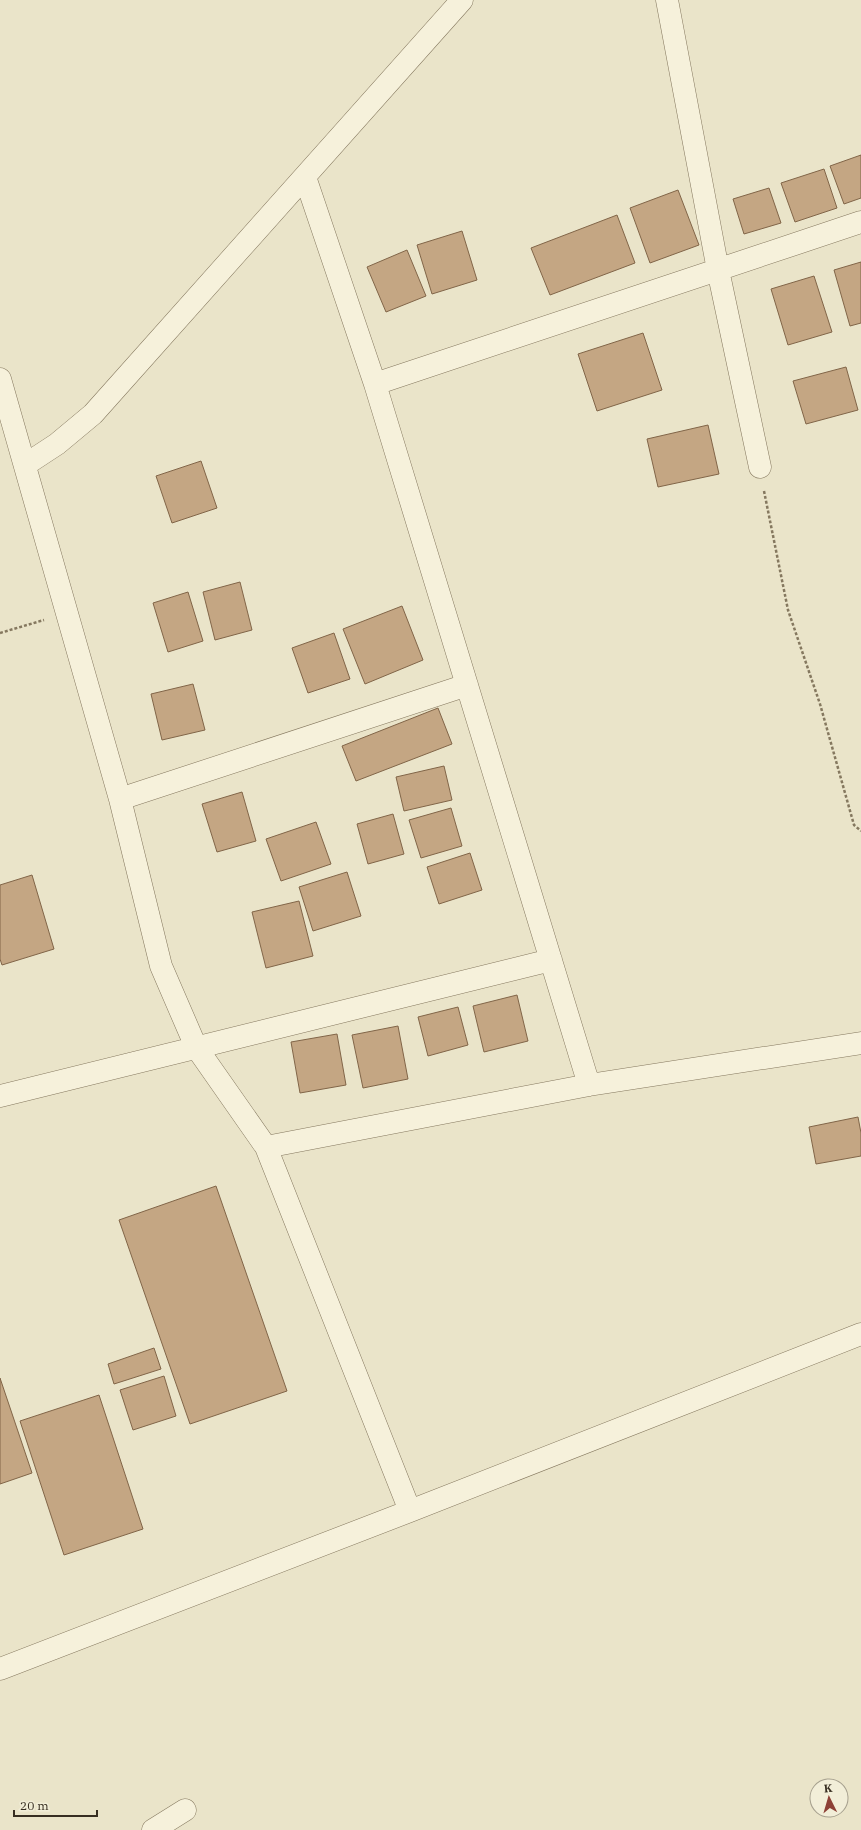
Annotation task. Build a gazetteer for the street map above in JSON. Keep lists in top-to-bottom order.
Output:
{
  "scale_bar": "20 m",
  "north": "top"
}
